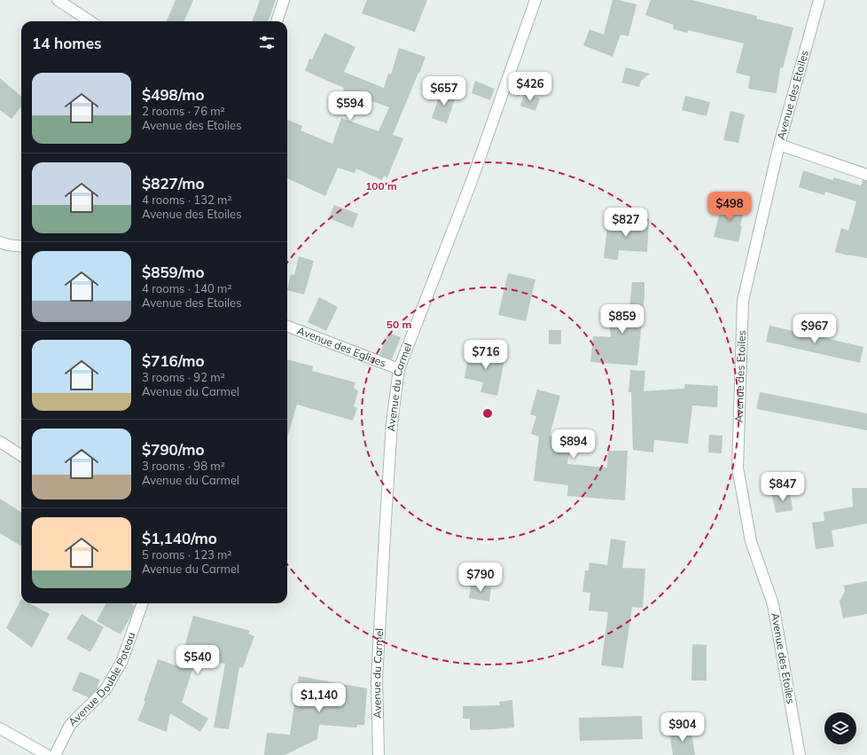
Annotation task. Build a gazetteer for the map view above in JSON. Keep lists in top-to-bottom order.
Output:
{
  "streets": {
    "street": [
      "Avenue des Etoiles",
      "Avenue des Eglises",
      "Avenue du Carmel",
      "Avenue Double Poteau"
    ]
  },
  "crossings": [
    ["Avenue des Eglises", "Avenue du Carmel"]
  ],
  "page": {
    "heading": "14 homes",
    "list": [
      {
        "name": "$498/mo",
        "note": "2 rooms · 76 m² · Avenue des Etoiles"
      },
      {
        "name": "$827/mo",
        "note": "4 rooms · 132 m² · Avenue des Etoiles"
      },
      {
        "name": "$859/mo",
        "note": "4 rooms · 140 m² · Avenue des Etoiles"
      },
      {
        "name": "$716/mo",
        "note": "3 rooms · 92 m² · Avenue du Carmel"
      },
      {
        "name": "$790/mo",
        "note": "3 rooms · 98 m² · Avenue du Carmel"
      },
      {
        "name": "$1,140/mo",
        "note": "5 rooms · 123 m² · Avenue du Carmel"
      }
    ],
    "price": [
      "$426",
      "$657",
      "$594",
      "$498",
      "$827",
      "$859",
      "$967",
      "$716",
      "$894",
      "$847",
      "$790",
      "$540",
      "$1,140",
      "$904"
    ]
  },
  "rings": ["100 m", "50 m"]
}
